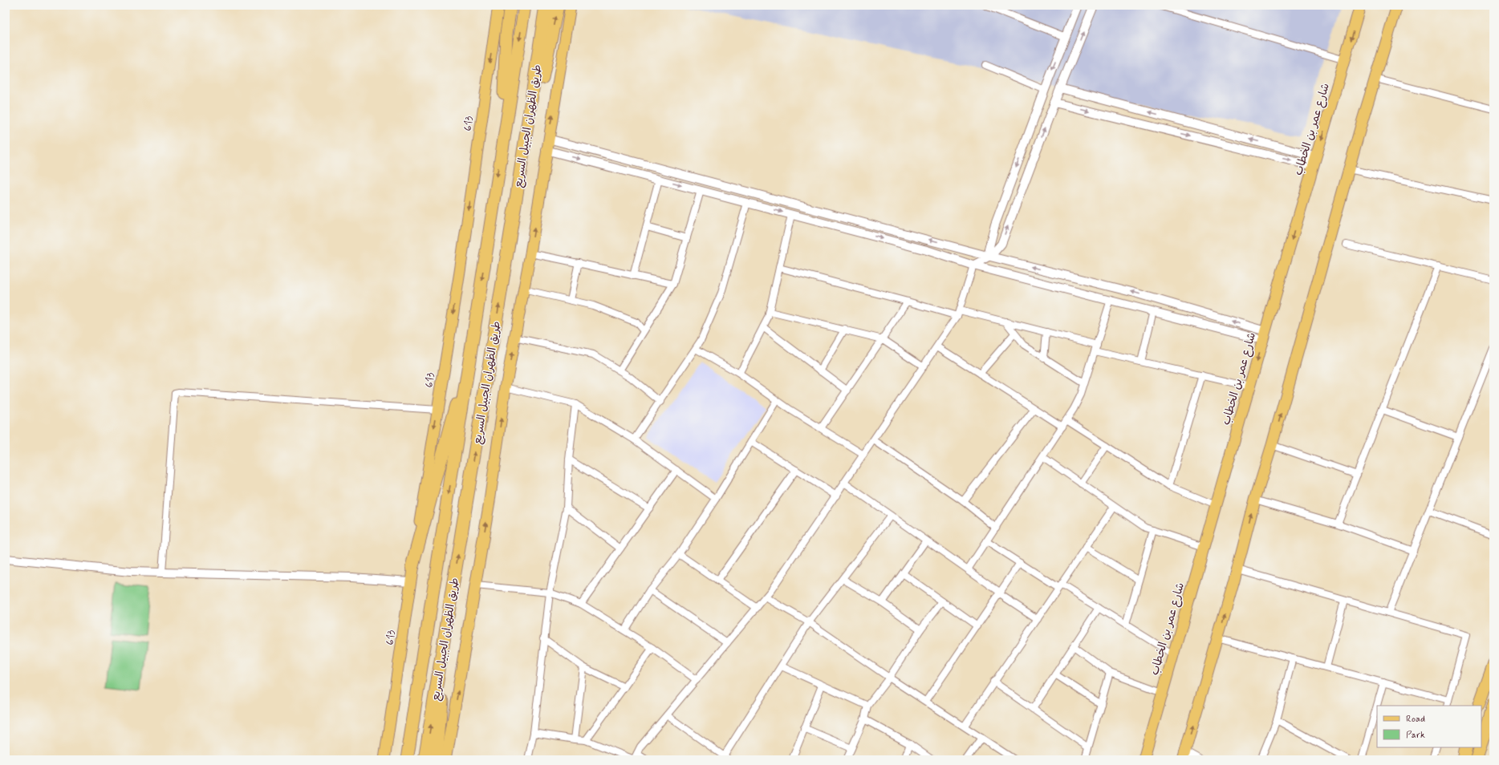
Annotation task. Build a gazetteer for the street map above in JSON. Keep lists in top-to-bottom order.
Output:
{
  "streets": {
    "highway": ["طريق الظهران الجبيل السريع"],
    "main road": ["613", "شارع عمر بن الخطاب"]
  },
  "legend": ["Road", "Park"]
}
